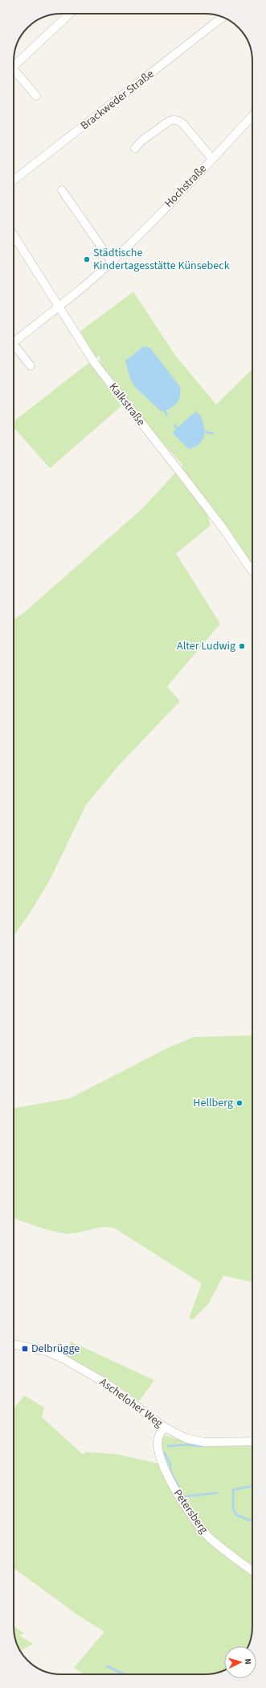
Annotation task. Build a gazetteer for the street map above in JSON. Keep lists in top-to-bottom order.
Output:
{
  "streets": {
    "street": [
      "Brackweder Straße",
      "Hochstraße",
      "Kalkstraße",
      "Ascheloher Weg",
      "Petersberg"
    ]
  },
  "crossings": [
    ["Hochstraße", "Kalkstraße"],
    ["Ascheloher Weg", "Petersberg"]
  ],
  "places": {
    "other": ["Städtische Kindertagesstätte Künsebeck", "Alter Ludwig", "Hellberg"],
    "transit": ["Delbrügge"]
  },
  "north": "right"
}
